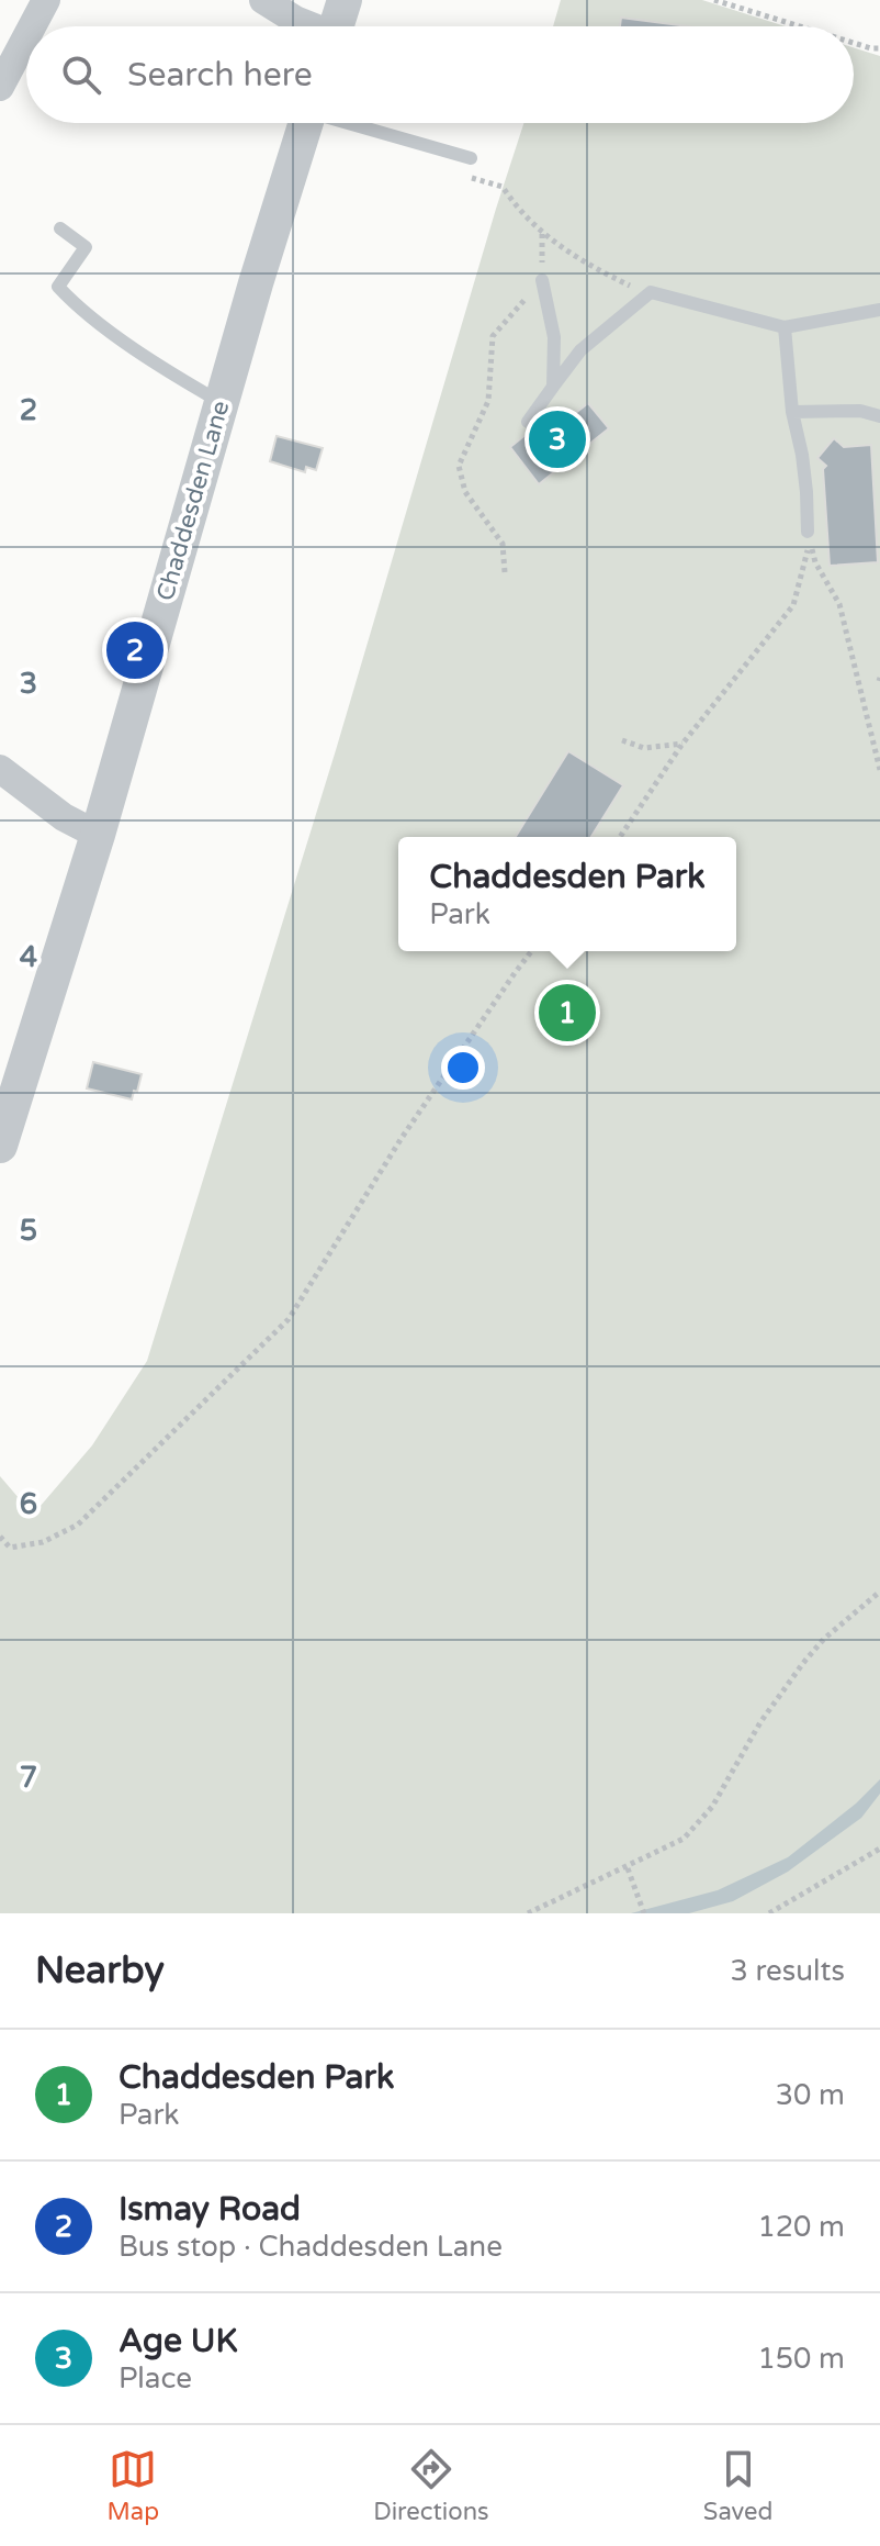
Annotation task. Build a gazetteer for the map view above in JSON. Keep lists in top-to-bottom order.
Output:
{
  "streets": {
    "street": ["Chaddesden Lane"]
  },
  "page": {
    "search": "Search here",
    "pins": ["3", "2", "1"],
    "popup": ["Chaddesden Park", "Park"],
    "heading": ["Nearby", "3 results"],
    "list": [
      {
        "mark": "1",
        "name": "Chaddesden Park",
        "note": "Park",
        "value": "30 m"
      },
      {
        "mark": "2",
        "name": "Ismay Road",
        "note": "Bus stop · Chaddesden Lane",
        "value": "120 m"
      },
      {
        "mark": "3",
        "name": "Age UK",
        "note": "Place",
        "value": "150 m"
      }
    ],
    "nav": ["Map", "Directions", "Saved"]
  },
  "grid": {
    "rows": [
      "2",
      "3",
      "4",
      "5",
      "6",
      "7"
    ]
  }
}
